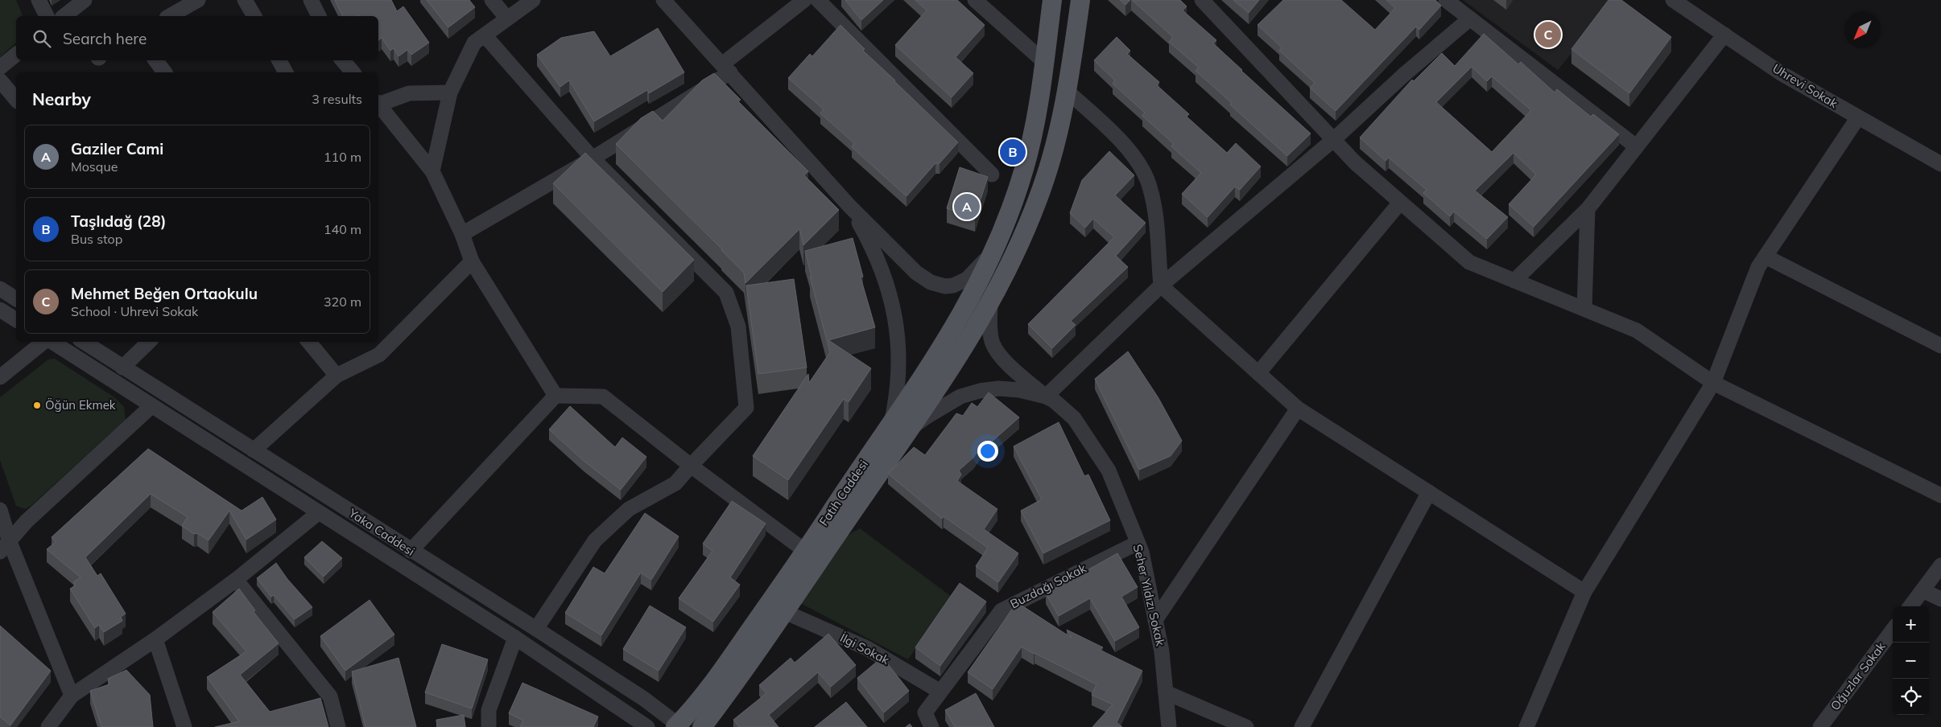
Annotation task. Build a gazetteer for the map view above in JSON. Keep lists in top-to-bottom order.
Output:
{
  "streets": {
    "main road": ["Fatih Caddesi"],
    "street": [
      "Uhrevi Sokak",
      "Yaka Caddesi",
      "Buzdağı Sokak",
      "Seher Yıldızı Sokak",
      "İlgi Sokak",
      "Oğuzlar Sokak"
    ]
  },
  "crossings": [
    ["Fatih Caddesi", "Yaka Caddesi"],
    ["Fatih Caddesi", "İlgi Sokak"],
    ["Buzdağı Sokak", "Seher Yıldızı Sokak"],
    ["Buzdağı Sokak", "İlgi Sokak"]
  ],
  "places": ["Öğün Ekmek"],
  "north": "bottom left",
  "page": {
    "search": "Search here",
    "pins": ["C", "B", "A"],
    "heading": ["Nearby", "3 results"],
    "list": [
      {
        "mark": "A",
        "name": "Gaziler Cami",
        "note": "Mosque",
        "value": "110 m"
      },
      {
        "mark": "B",
        "name": "Taşlıdağ (28)",
        "note": "Bus stop",
        "value": "140 m"
      },
      {
        "mark": "C",
        "name": "Mehmet Beğen Ortaokulu",
        "note": "School · Uhrevi Sokak",
        "value": "320 m"
      }
    ],
    "map_buttons": ["+", "−"]
  }
}
